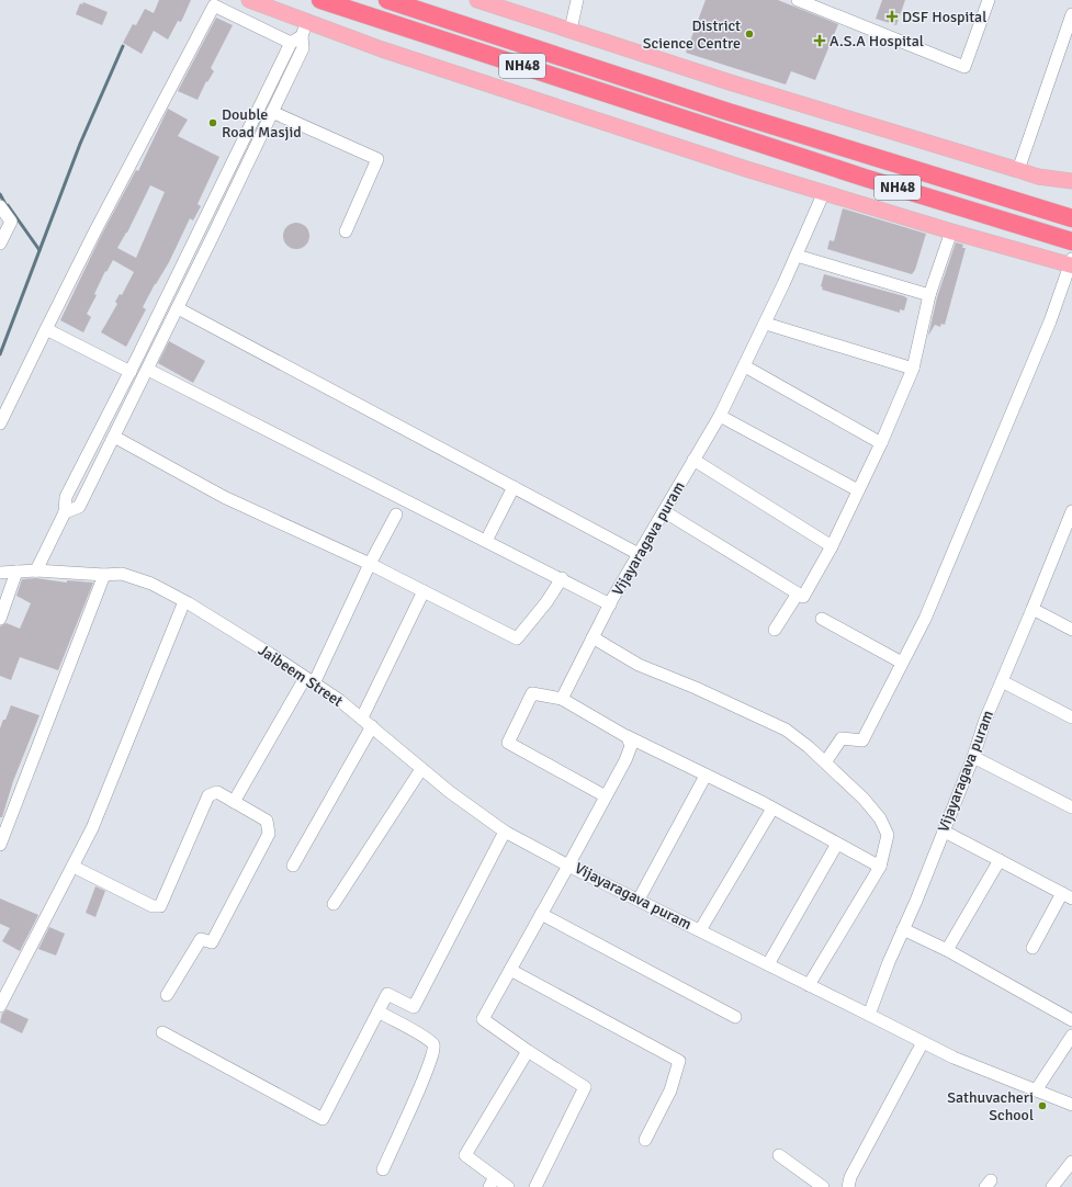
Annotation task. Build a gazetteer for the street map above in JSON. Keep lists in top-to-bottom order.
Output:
{
  "streets": {
    "highway": ["NH48"],
    "street": ["Vijayaragava puram", "Jaibeem Street"]
  },
  "crossings": [
    ["Vijayaragava puram", "Jaibeem Street"]
  ],
  "places": {
    "health": ["DSF Hospital", "A.S.A Hospital"],
    "other": ["District Science Centre", "Double Road Masjid", "Sathuvacheri School"]
  }
}
